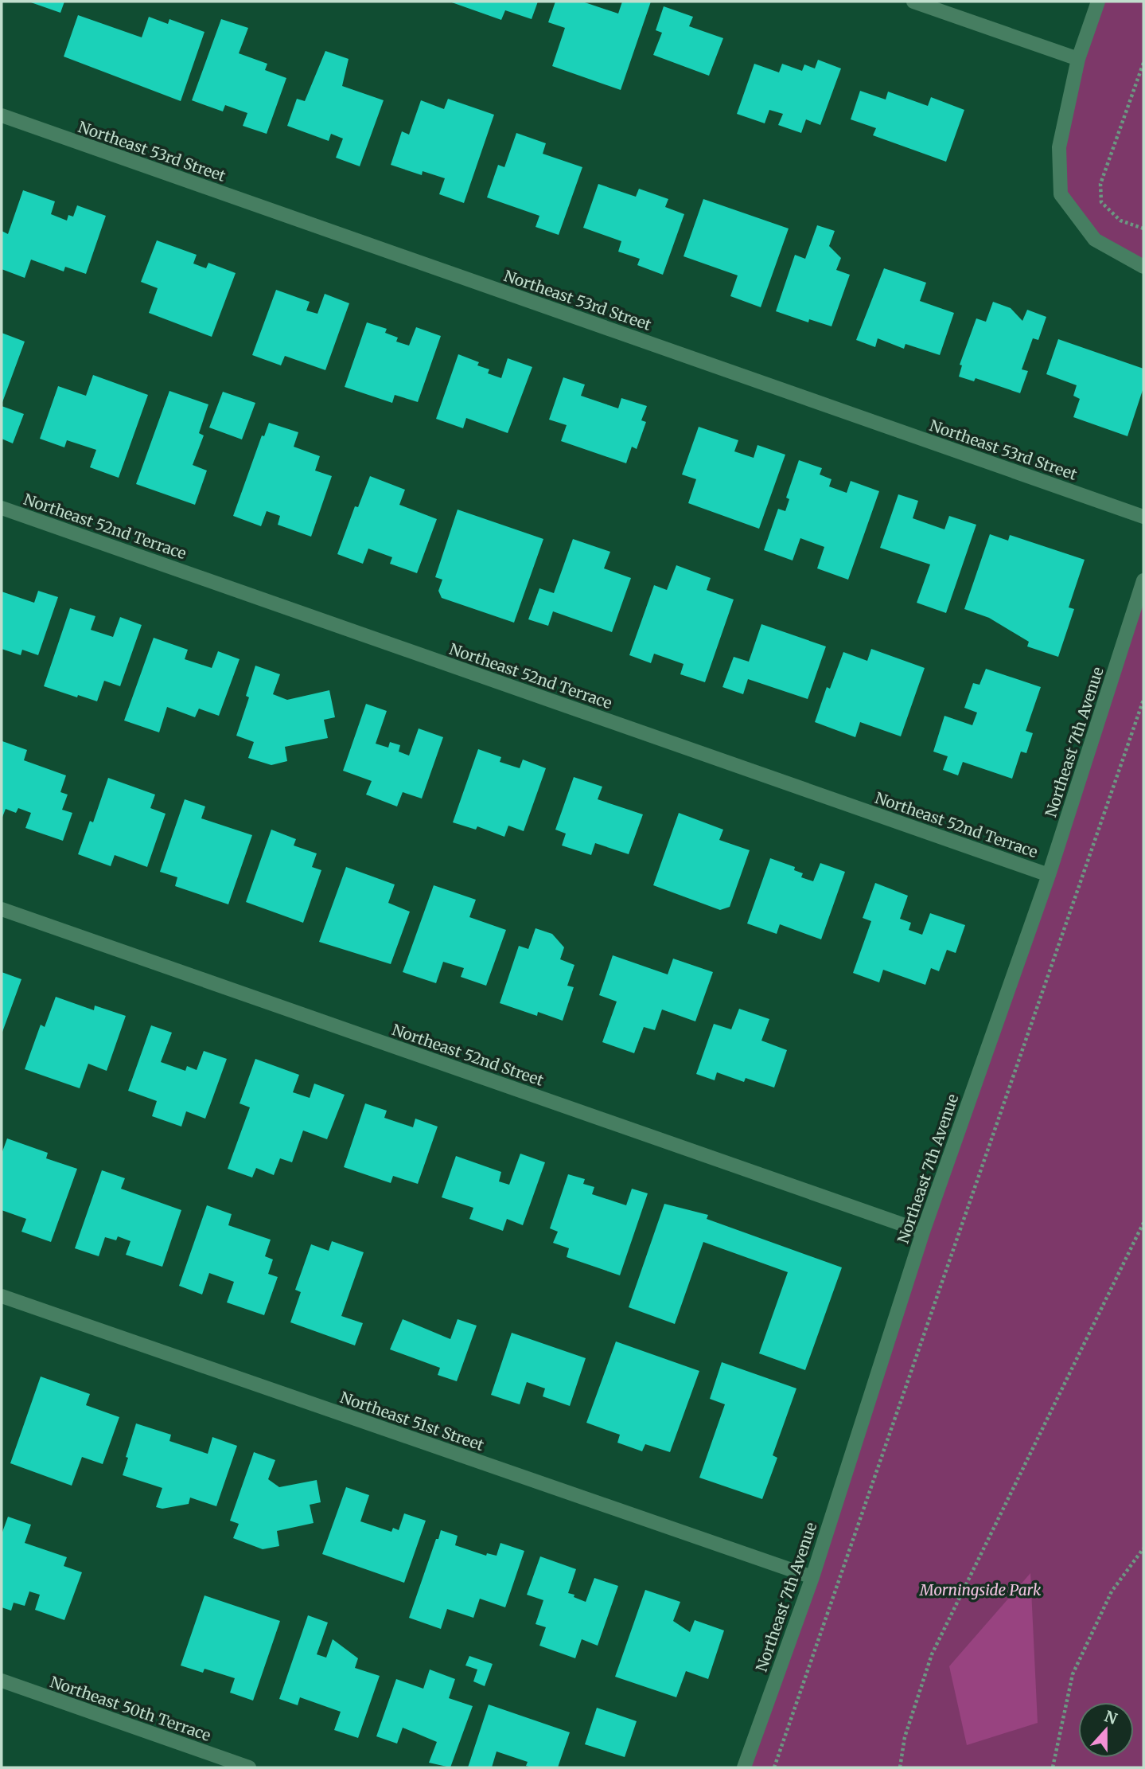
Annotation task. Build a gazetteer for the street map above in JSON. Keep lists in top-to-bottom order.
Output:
{
  "streets": {
    "street": [
      "Northeast 53rd Street",
      "Northeast 52nd Terrace",
      "Northeast 7th Avenue",
      "Northeast 52nd Street",
      "Northeast 51st Street",
      "Northeast 50th Terrace"
    ]
  },
  "crossings": [
    ["Northeast 52nd Terrace", "Northeast 7th Avenue"],
    ["Northeast 7th Avenue", "Northeast 52nd Street"],
    ["Northeast 7th Avenue", "Northeast 51st Street"]
  ],
  "parks": ["Morningside Park"],
  "north": "top"
}
